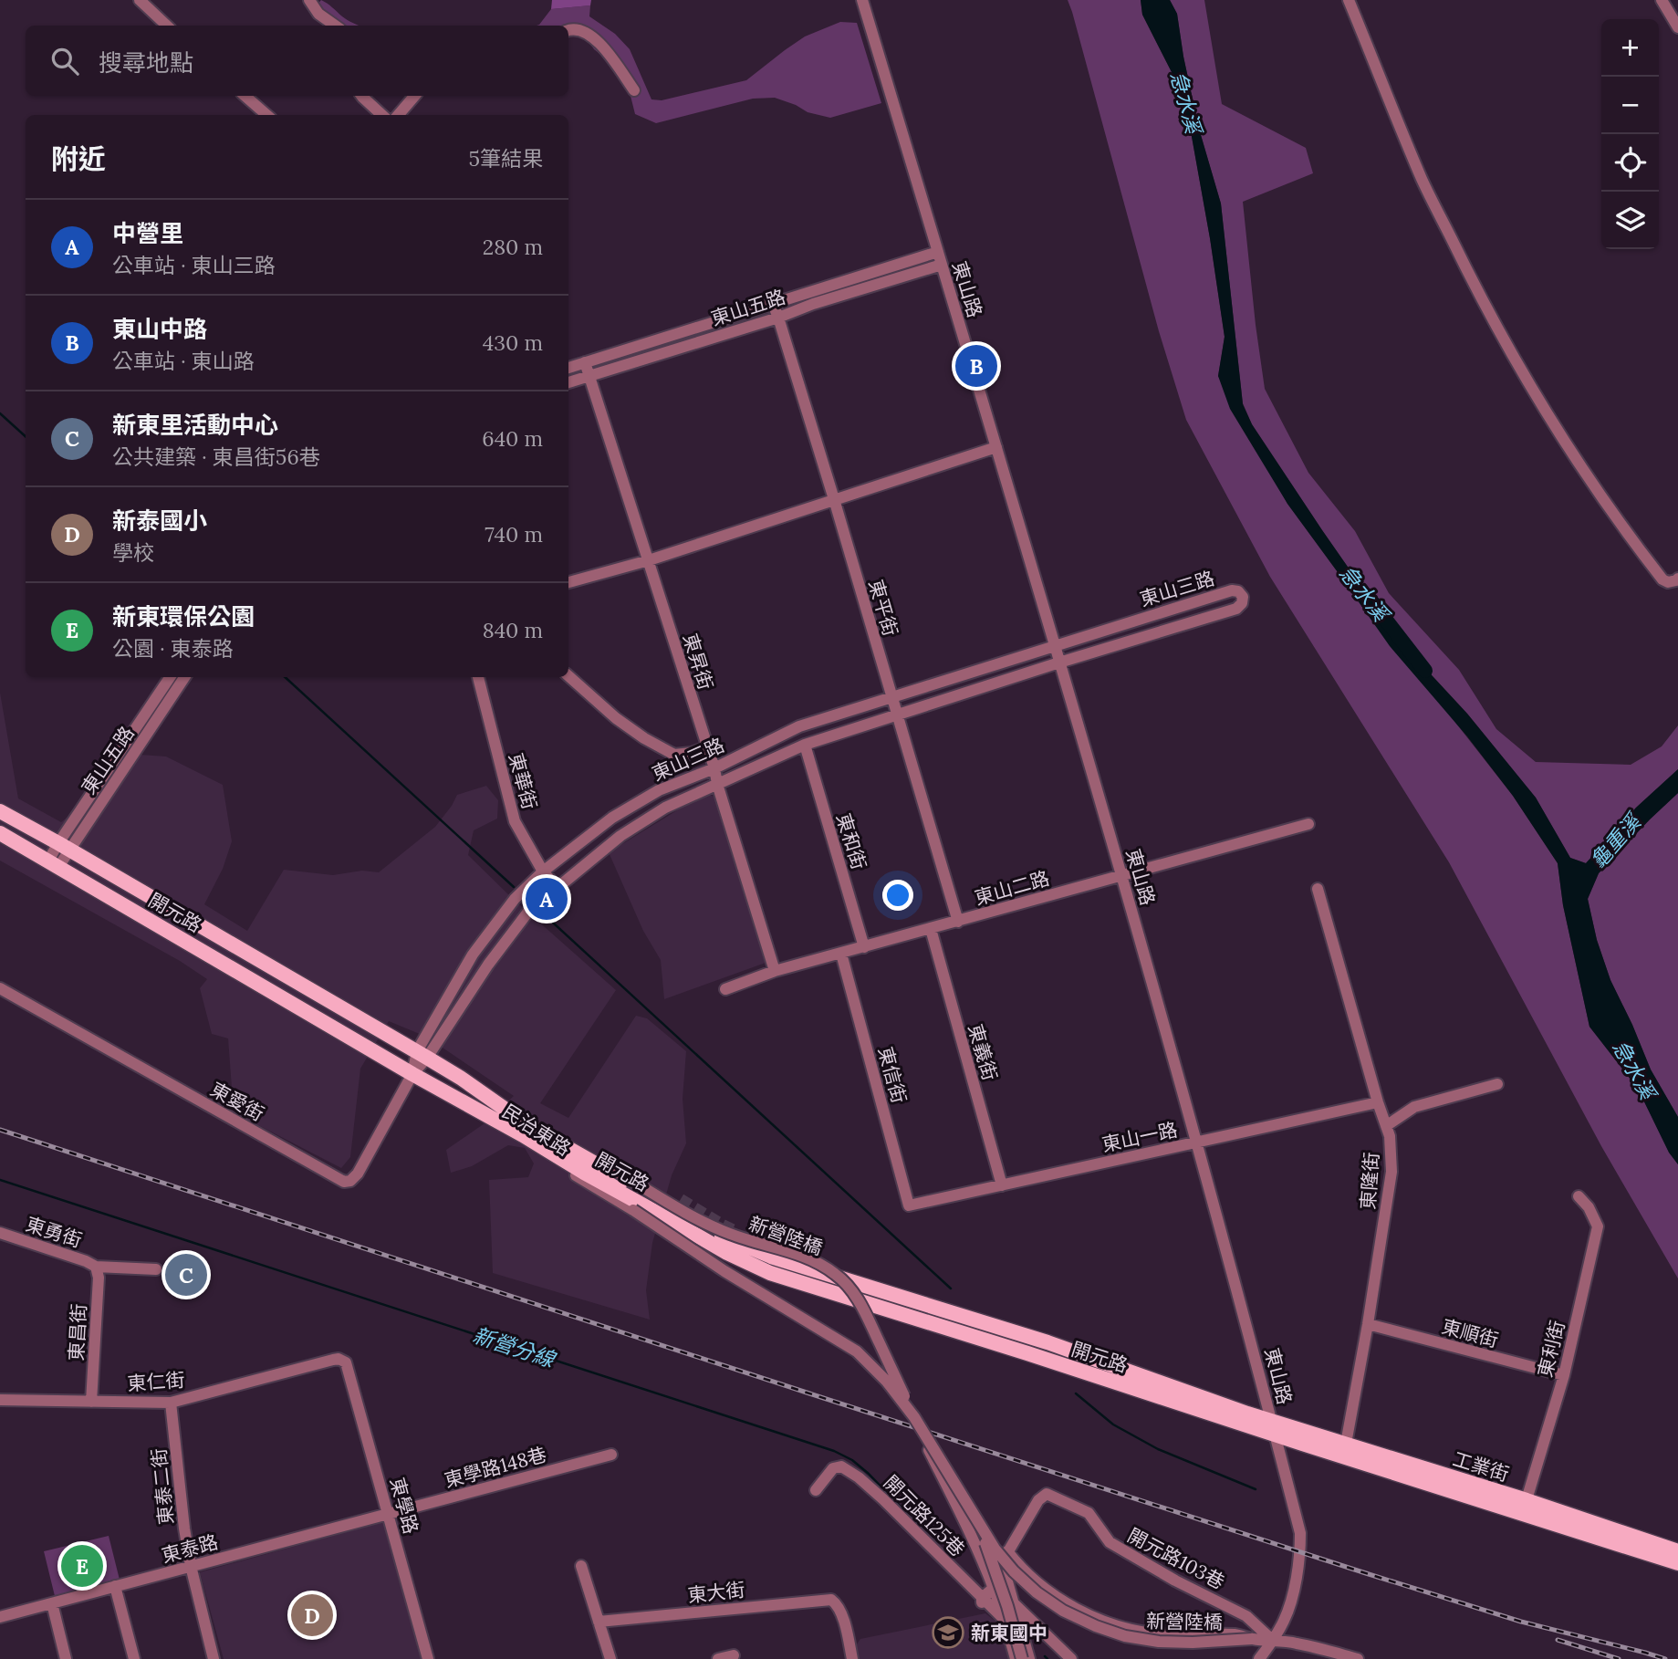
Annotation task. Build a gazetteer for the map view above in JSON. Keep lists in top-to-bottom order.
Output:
{
  "streets": {
    "main road": ["開元路", "工業街"],
    "street": [
      "東山路",
      "東山五路",
      "東山三路",
      "東平街",
      "東昇街",
      "東華街",
      "東和街",
      "東山二路",
      "東義街",
      "東信街",
      "東愛街",
      "民治東路",
      "東山一路",
      "東隆街",
      "東勇街",
      "新營陸橋",
      "東昌街",
      "東順街",
      "東利街",
      "東仁街",
      "東學路148巷",
      "東泰二街",
      "東學路",
      "開元路125巷",
      "東泰路",
      "開元路103巷",
      "東大街"
    ]
  },
  "crossings": [
    ["東山路", "東山五路"],
    ["東山路", "東山三路"],
    ["東山路", "東山二路"],
    ["東山路", "開元路"],
    ["東山路", "東山一路"],
    ["東山路", "工業街"],
    ["東山路", "開元路103巷"],
    ["東山五路", "東平街"],
    ["東山五路", "東昇街"],
    ["東山五路", "開元路"],
    ["東山三路", "東平街"],
    ["東山三路", "東昇街"],
    ["東山三路", "東華街"],
    ["東山三路", "東和街"],
    ["東山三路", "開元路"],
    ["東山三路", "東愛街"],
    ["東平街", "東山二路"],
    ["東昇街", "東山二路"],
    ["東和街", "東山二路"],
    ["東山二路", "東義街"],
    ["東山二路", "東信街"],
    ["開元路", "東愛街"],
    ["開元路", "民治東路"],
    ["開元路", "新營陸橋"],
    ["開元路", "工業街"],
    ["東義街", "東山一路"],
    ["東信街", "東山一路"],
    ["民治東路", "新營陸橋"],
    ["東山一路", "東隆街"],
    ["東隆街", "東順街"],
    ["東隆街", "工業街"],
    ["東勇街", "東昌街"],
    ["東昌街", "東仁街"],
    ["東順街", "東利街"],
    ["東利街", "工業街"],
    ["東仁街", "東泰二街"],
    ["東仁街", "東學路"],
    ["東學路148巷", "東學路"],
    ["東學路148巷", "東泰路"],
    ["東泰二街", "東泰路"],
    ["東學路", "東泰路"]
  ],
  "water": ["急水溪", "龜重溪", "新營分線"],
  "places": {
    "school or university": ["新東國中"]
  },
  "page": {
    "map_buttons": ["+", "−"],
    "search": "搜尋地點",
    "heading": ["附近", "5筆結果"],
    "list": [
      {
        "mark": "A",
        "name": "中營里",
        "note": "公車站 · 東山三路",
        "value": "280 m"
      },
      {
        "mark": "B",
        "name": "東山中路",
        "note": "公車站 · 東山路",
        "value": "430 m"
      },
      {
        "mark": "C",
        "name": "新東里活動中心",
        "note": "公共建築 · 東昌街56巷",
        "value": "640 m"
      },
      {
        "mark": "D",
        "name": "新泰國小",
        "note": "學校",
        "value": "740 m"
      },
      {
        "mark": "E",
        "name": "新東環保公園",
        "note": "公園 · 東泰路",
        "value": "840 m"
      }
    ],
    "pins": [
      "B",
      "A",
      "C",
      "E",
      "D"
    ]
  }
}
